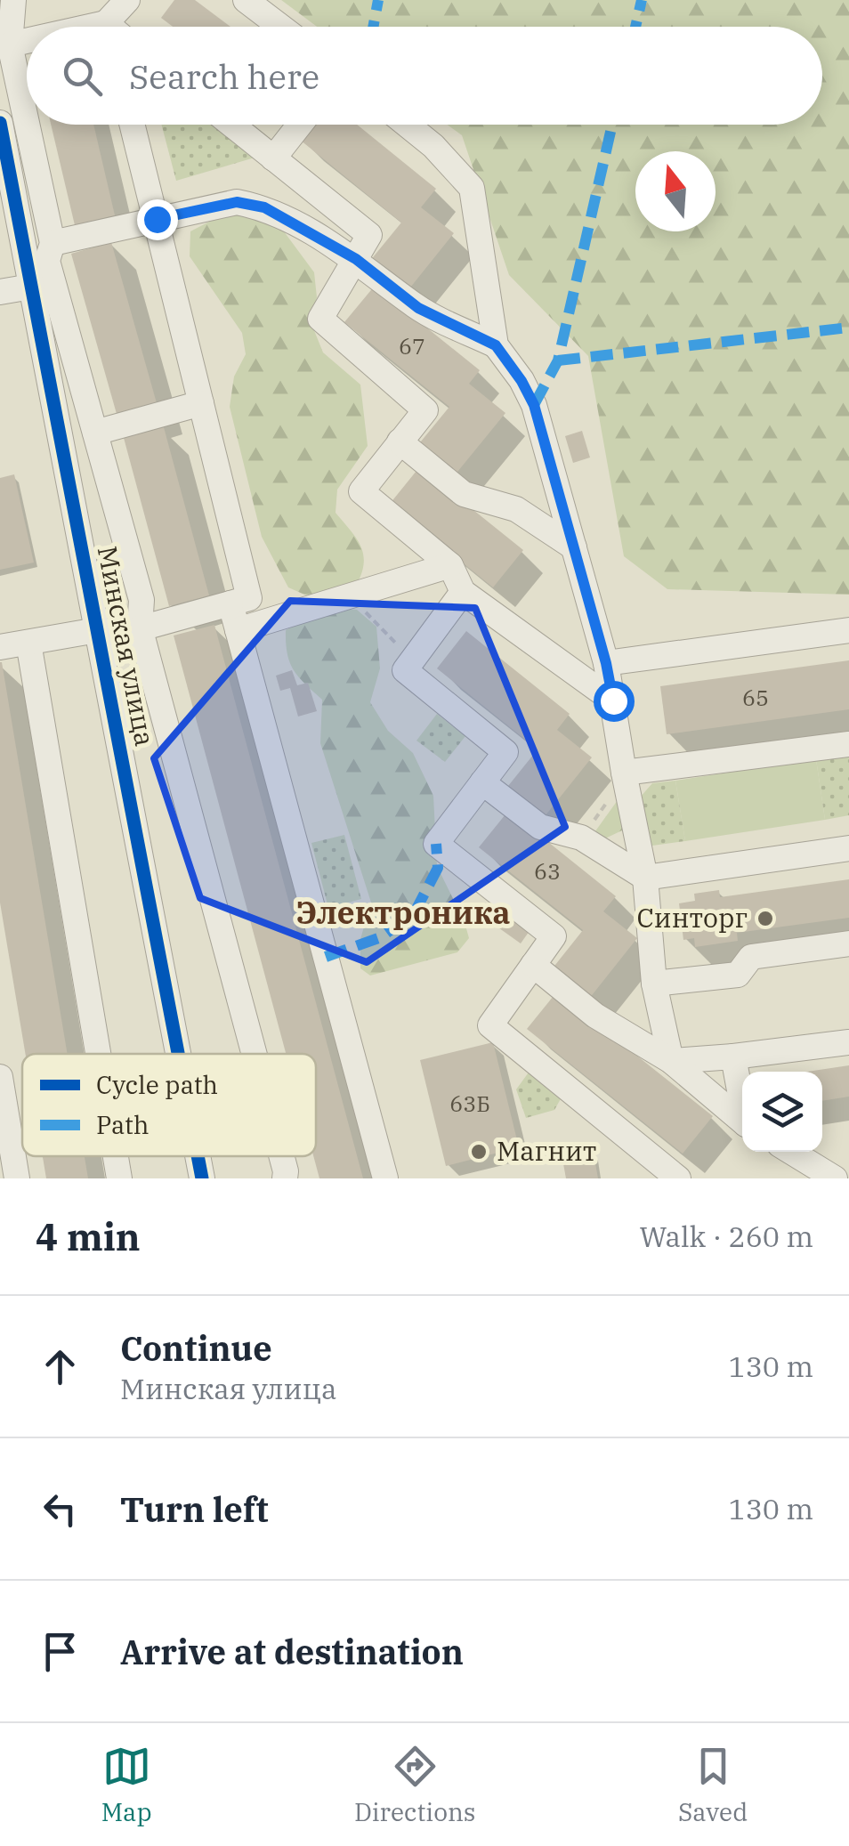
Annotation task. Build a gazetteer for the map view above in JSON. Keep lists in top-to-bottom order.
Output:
{
  "streets": {
    "street": ["Минская улица"]
  },
  "districts": ["Электроника"],
  "places": ["Синторг", "Магнит"],
  "house_numbers": [
    "67",
    "65",
    "63",
    "63Б"
  ],
  "legend": ["Cycle path", "Path"],
  "north": "top",
  "page": {
    "search": "Search here",
    "heading": ["4 min", "Walk · 260 m"],
    "list": [
      ["Continue", "Минская улица", "130 m"],
      ["Turn left", "130 m"],
      "Arrive at destination"
    ],
    "nav": ["Map", "Directions", "Saved"]
  }
}
